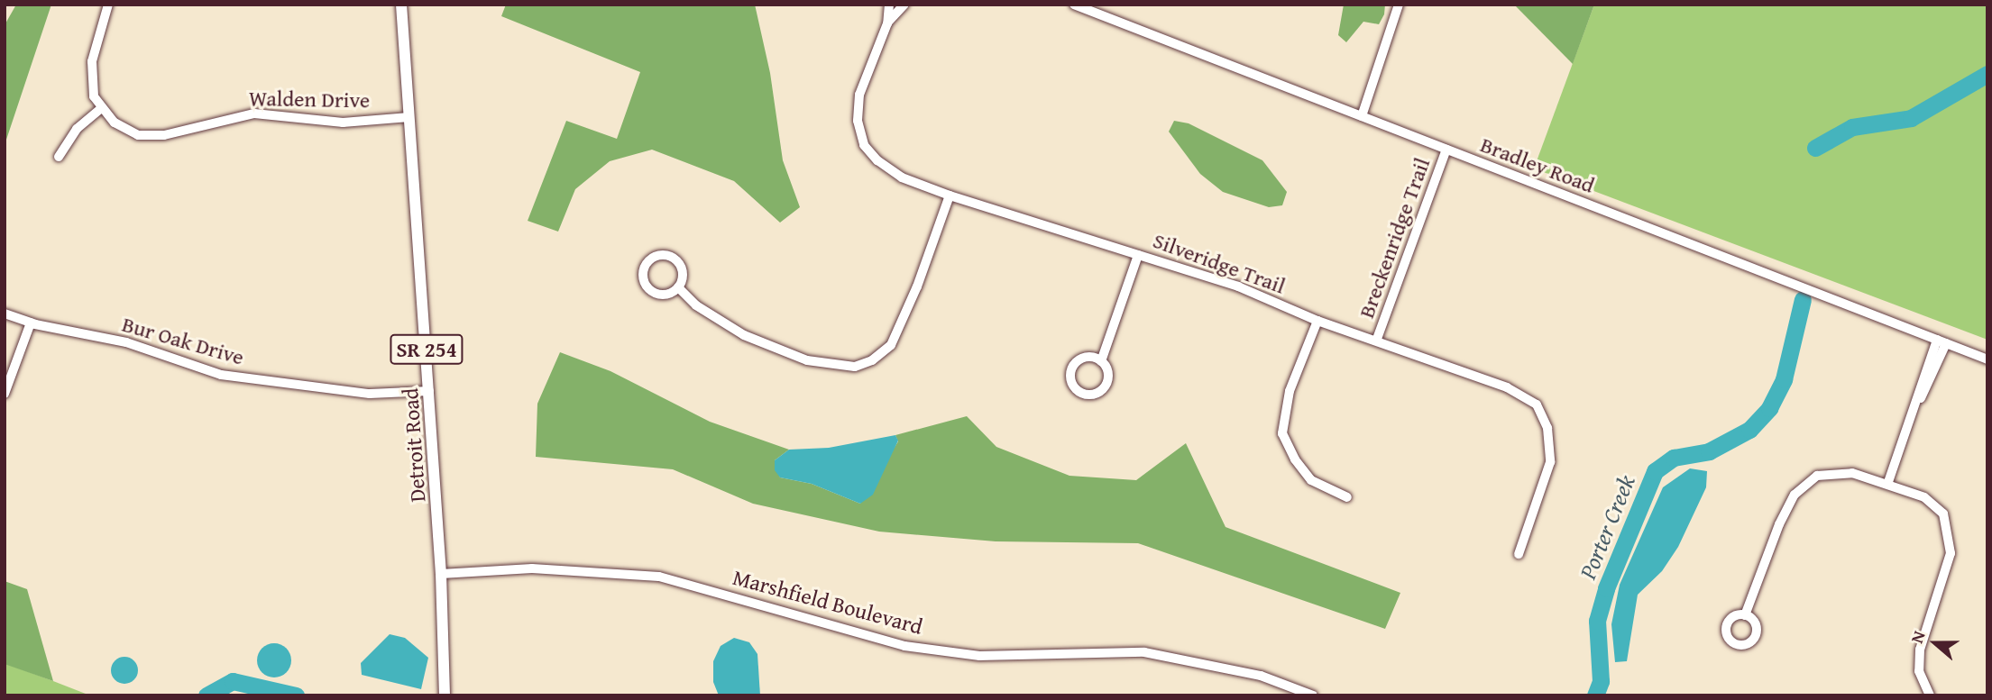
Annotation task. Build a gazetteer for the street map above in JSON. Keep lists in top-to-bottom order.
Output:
{
  "streets": {
    "main road": ["SR 254", "Detroit Road"],
    "street": [
      "Walden Drive",
      "Bradley Road",
      "Breckenridge Trail",
      "Silveridge Trail",
      "Bur Oak Drive",
      "Marshfield Boulevard"
    ]
  },
  "crossings": [
    ["Walden Drive", "Detroit Road"],
    ["Bradley Road", "Breckenridge Trail"],
    ["Breckenridge Trail", "Silveridge Trail"],
    ["Bur Oak Drive", "Detroit Road"],
    ["Detroit Road", "Marshfield Boulevard"]
  ],
  "water": ["Porter Creek"],
  "north": "left"
}
